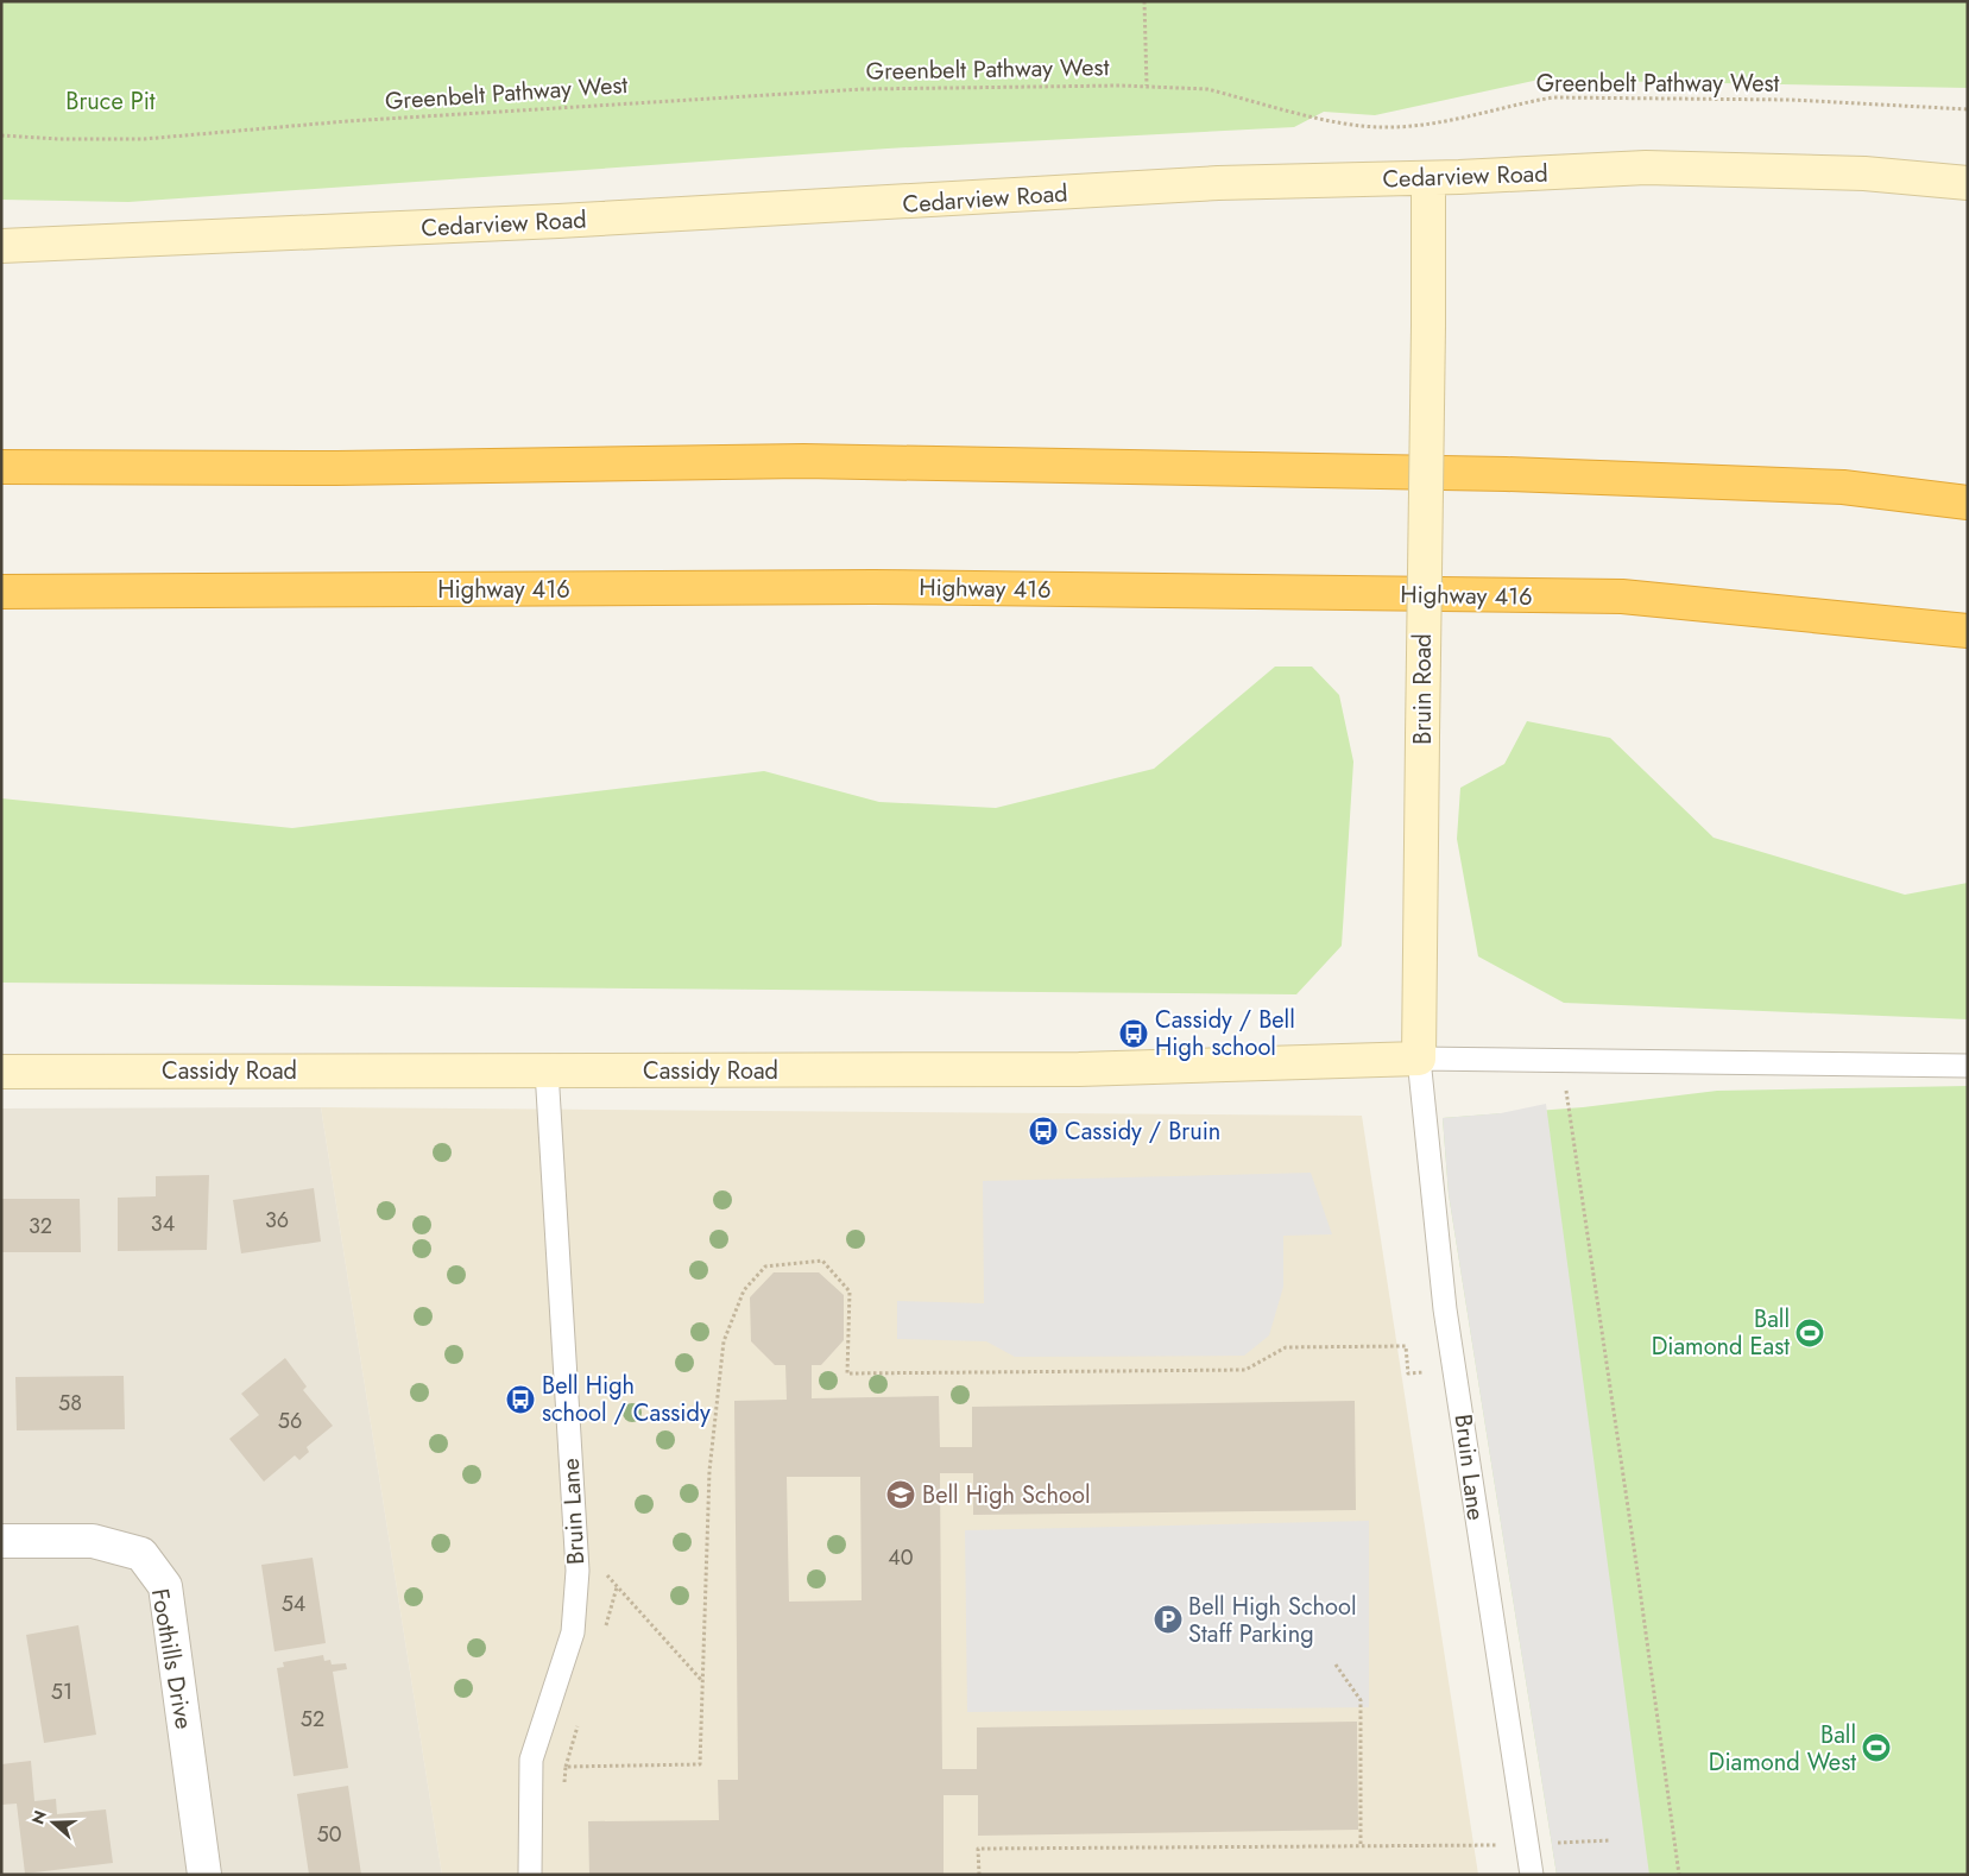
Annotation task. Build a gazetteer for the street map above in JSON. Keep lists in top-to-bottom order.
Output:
{
  "streets": {
    "highway": ["Highway 416"],
    "street": [
      "Cedarview Road",
      "Bruin Road",
      "Cassidy Road",
      "Foothills Drive"
    ],
    "lane": ["Bruin Lane"],
    "path": ["Greenbelt Pathway West"]
  },
  "crossings": [
    ["Cedarview Road", "Bruin Road"],
    ["Bruin Road", "Cassidy Road"],
    ["Bruin Road", "Bruin Lane"],
    ["Cassidy Road", "Bruin Lane"]
  ],
  "parks": ["Bruce Pit"],
  "places": {
    "bus stop": ["Cassidy / Bell High school", "Cassidy / Bruin", "Bell High school / Cassidy"],
    "sports": ["Ball Diamond East", "Ball Diamond West"],
    "school or university": ["Bell High School"],
    "parking": ["Bell High School Staff Parking"]
  },
  "house_numbers": [
    "36",
    "34",
    "32",
    "58",
    "56",
    "40",
    "54",
    "51",
    "52",
    "50"
  ],
  "north": "left"
}
